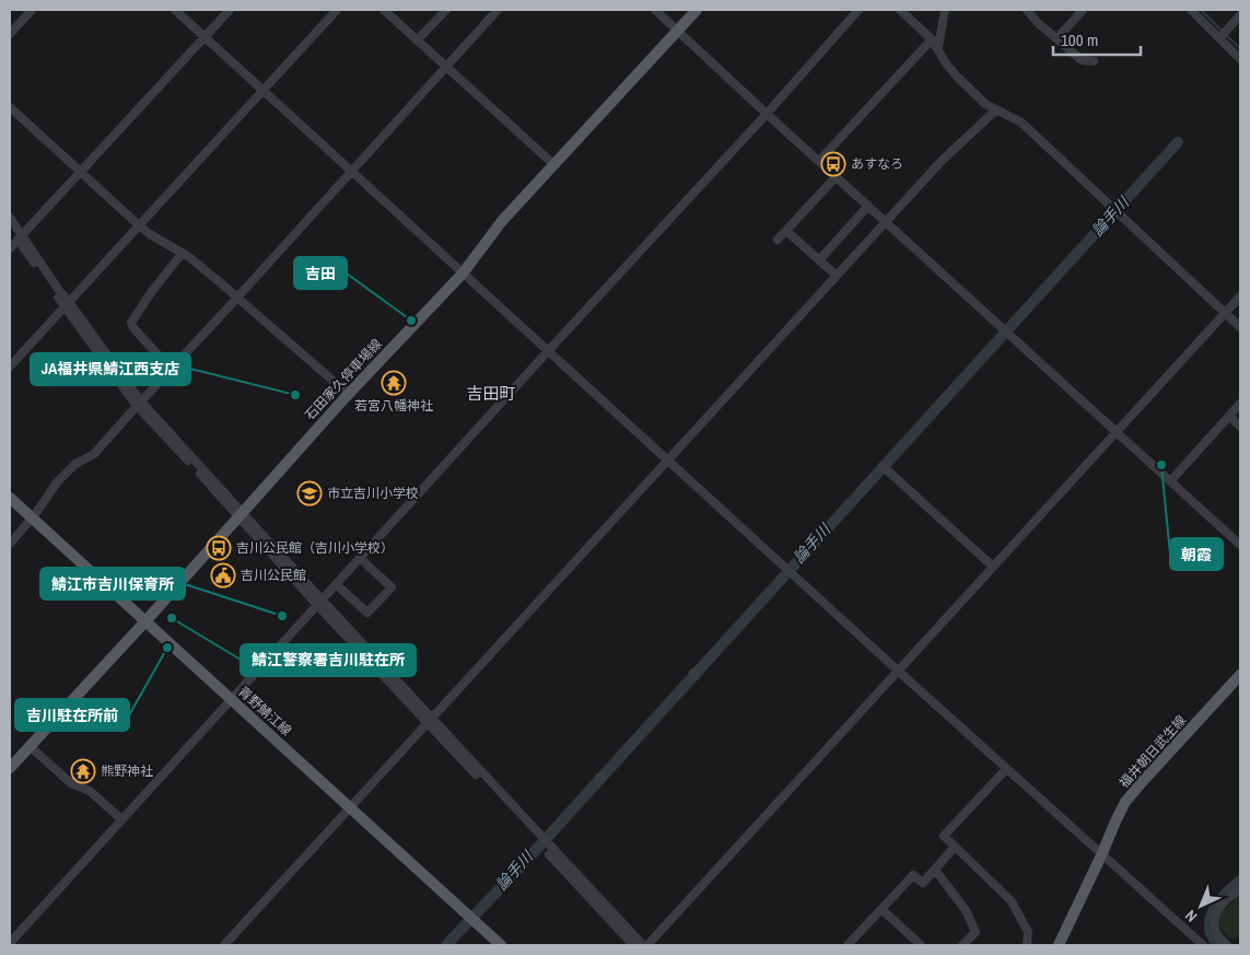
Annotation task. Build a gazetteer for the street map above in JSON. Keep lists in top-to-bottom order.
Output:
{
  "streets": {
    "main road": ["石田家久停車場線", "青野鯖江線", "福井朝日武生線"]
  },
  "crossings": [
    ["石田家久停車場線", "青野鯖江線"]
  ],
  "districts": ["吉田町"],
  "water": ["論手川"],
  "places": {
    "bus stop": ["あすなろ", "吉川公民館（吉川小学校）"],
    "other": [
      "吉田",
      "JA福井県鯖江西支店",
      "朝霞",
      "鯖江市吉川保育所",
      "鯖江警察署吉川駐在所",
      "吉川駐在所前"
    ],
    "temple": ["若宮八幡神社", "熊野神社"],
    "school or university": ["市立吉川小学校"],
    "public building": ["吉川公民館"]
  },
  "scale_bar": "100 m",
  "north": "bottom left"
}
